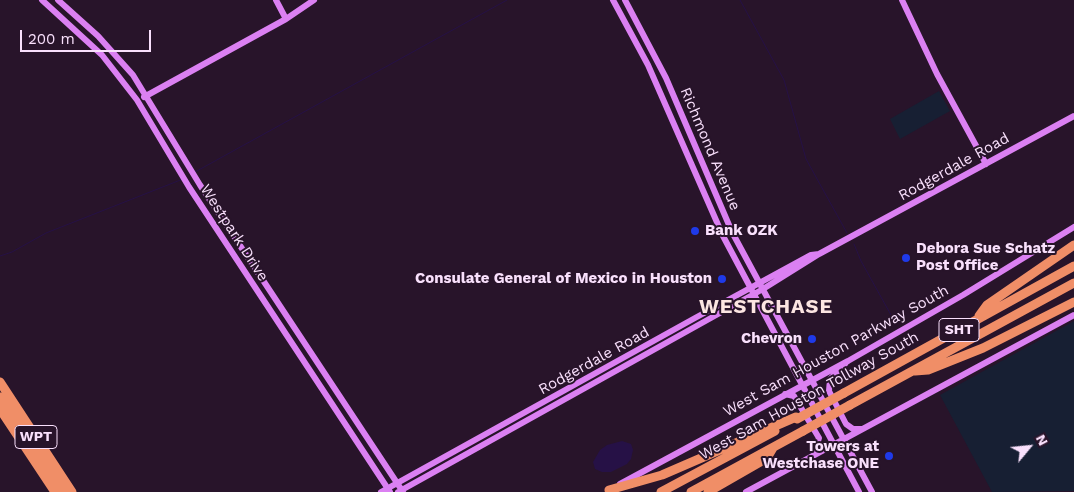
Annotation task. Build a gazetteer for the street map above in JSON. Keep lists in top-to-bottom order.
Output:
{
  "streets": {
    "highway": ["SHT", "West Sam Houston Tollway South", "WPT"],
    "main road": [
      "Richmond Avenue",
      "Rodgerdale Road",
      "Westpark Drive",
      "West Sam Houston Parkway South"
    ]
  },
  "crossings": [
    ["Richmond Avenue", "Rodgerdale Road"],
    ["Richmond Avenue", "West Sam Houston Parkway South"],
    ["Rodgerdale Road", "Westpark Drive"]
  ],
  "districts": ["WESTCHASE"],
  "places": [
    "Bank OZK",
    "Debora Sue Schatz Post Office",
    "Consulate General of Mexico in Houston",
    "Chevron",
    "Towers at Westchase ONE"
  ],
  "scale_bar": "200 m",
  "north": "top right"
}
